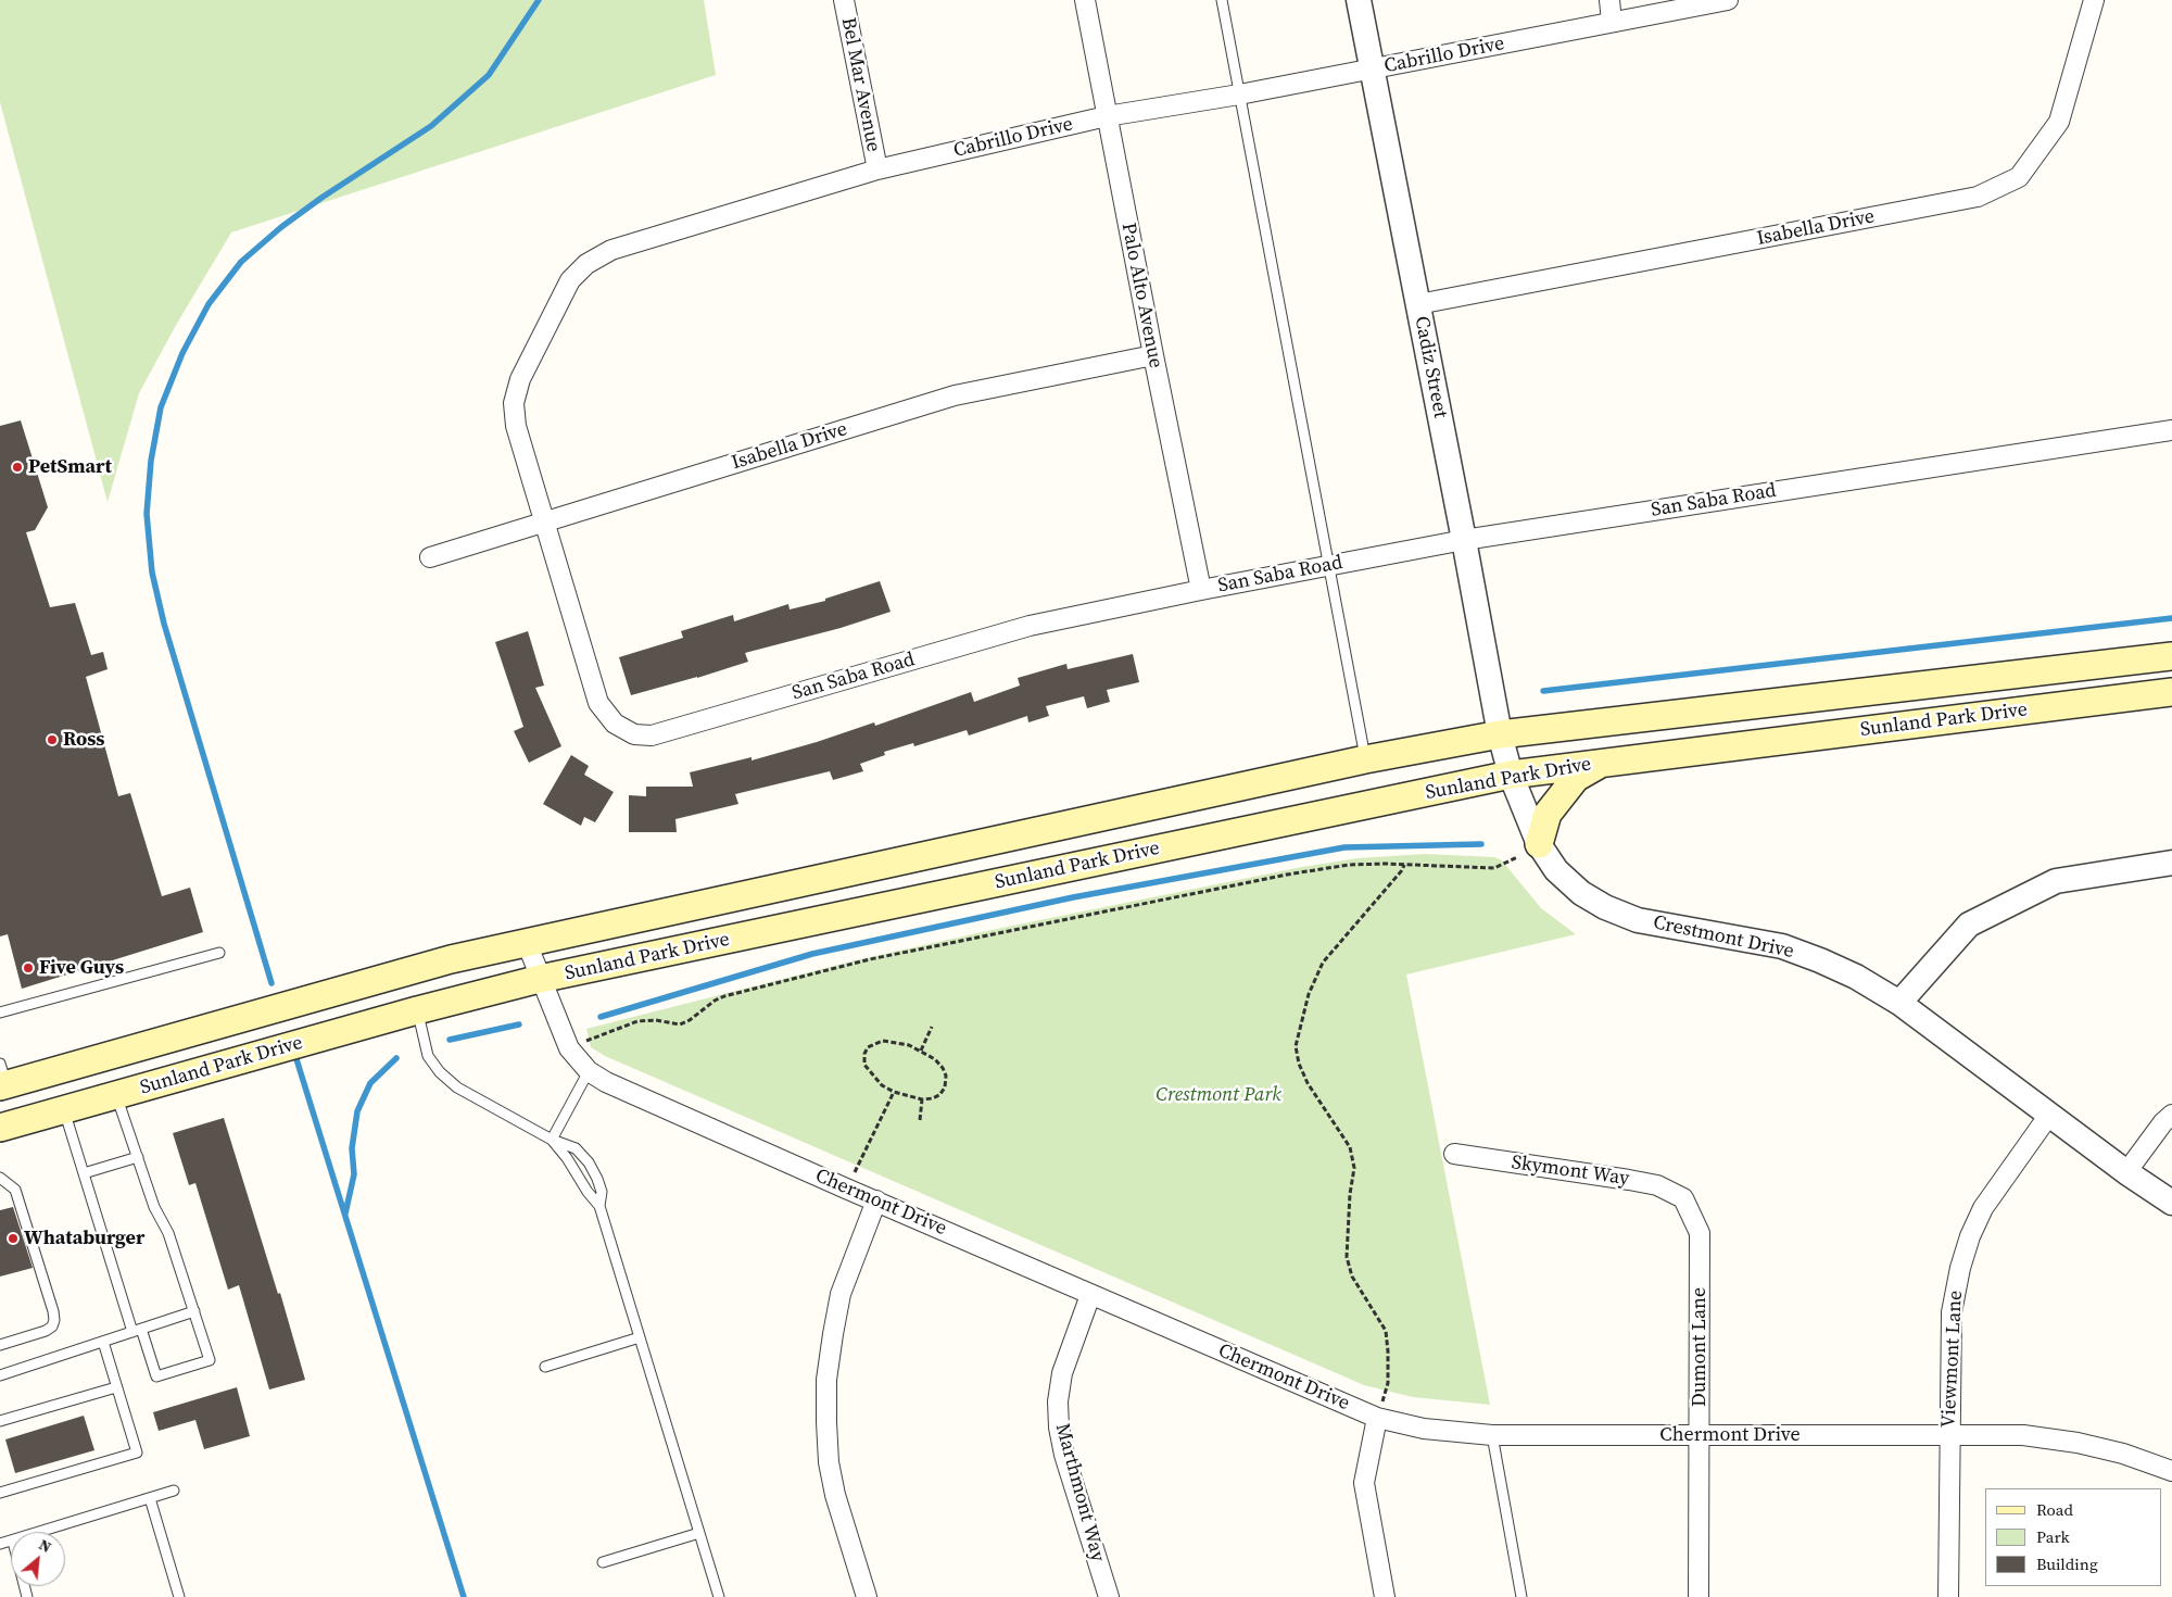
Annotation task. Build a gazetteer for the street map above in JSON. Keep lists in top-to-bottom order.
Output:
{
  "streets": {
    "main road": ["Sunland Park Drive"],
    "street": [
      "Cabrillo Drive",
      "Bel Mar Avenue",
      "Isabella Drive",
      "Palo Alto Avenue",
      "Cadiz Street",
      "San Saba Road",
      "Crestmont Drive",
      "Skymont Way",
      "Chermont Drive",
      "Dumont Lane",
      "Viewmont Lane",
      "Marthmont Way"
    ]
  },
  "crossings": [
    ["Cabrillo Drive", "Bel Mar Avenue"],
    ["Cabrillo Drive", "Isabella Drive"],
    ["Cabrillo Drive", "Palo Alto Avenue"],
    ["Cabrillo Drive", "Cadiz Street"],
    ["Cabrillo Drive", "San Saba Road"],
    ["Isabella Drive", "Palo Alto Avenue"],
    ["Isabella Drive", "Cadiz Street"],
    ["Isabella Drive", "San Saba Road"],
    ["Palo Alto Avenue", "San Saba Road"],
    ["Cadiz Street", "San Saba Road"],
    ["Cadiz Street", "Sunland Park Drive"],
    ["Cadiz Street", "Crestmont Drive"],
    ["Sunland Park Drive", "Crestmont Drive"],
    ["Sunland Park Drive", "Chermont Drive"],
    ["Crestmont Drive", "Viewmont Lane"],
    ["Skymont Way", "Dumont Lane"],
    ["Chermont Drive", "Dumont Lane"],
    ["Chermont Drive", "Viewmont Lane"],
    ["Chermont Drive", "Marthmont Way"]
  ],
  "parks": ["Crestmont Park"],
  "places": [
    "PetSmart",
    "Ross",
    "Five Guys",
    "Whataburger"
  ],
  "legend": ["Road", "Park", "Building"],
  "north": "top right"
}
